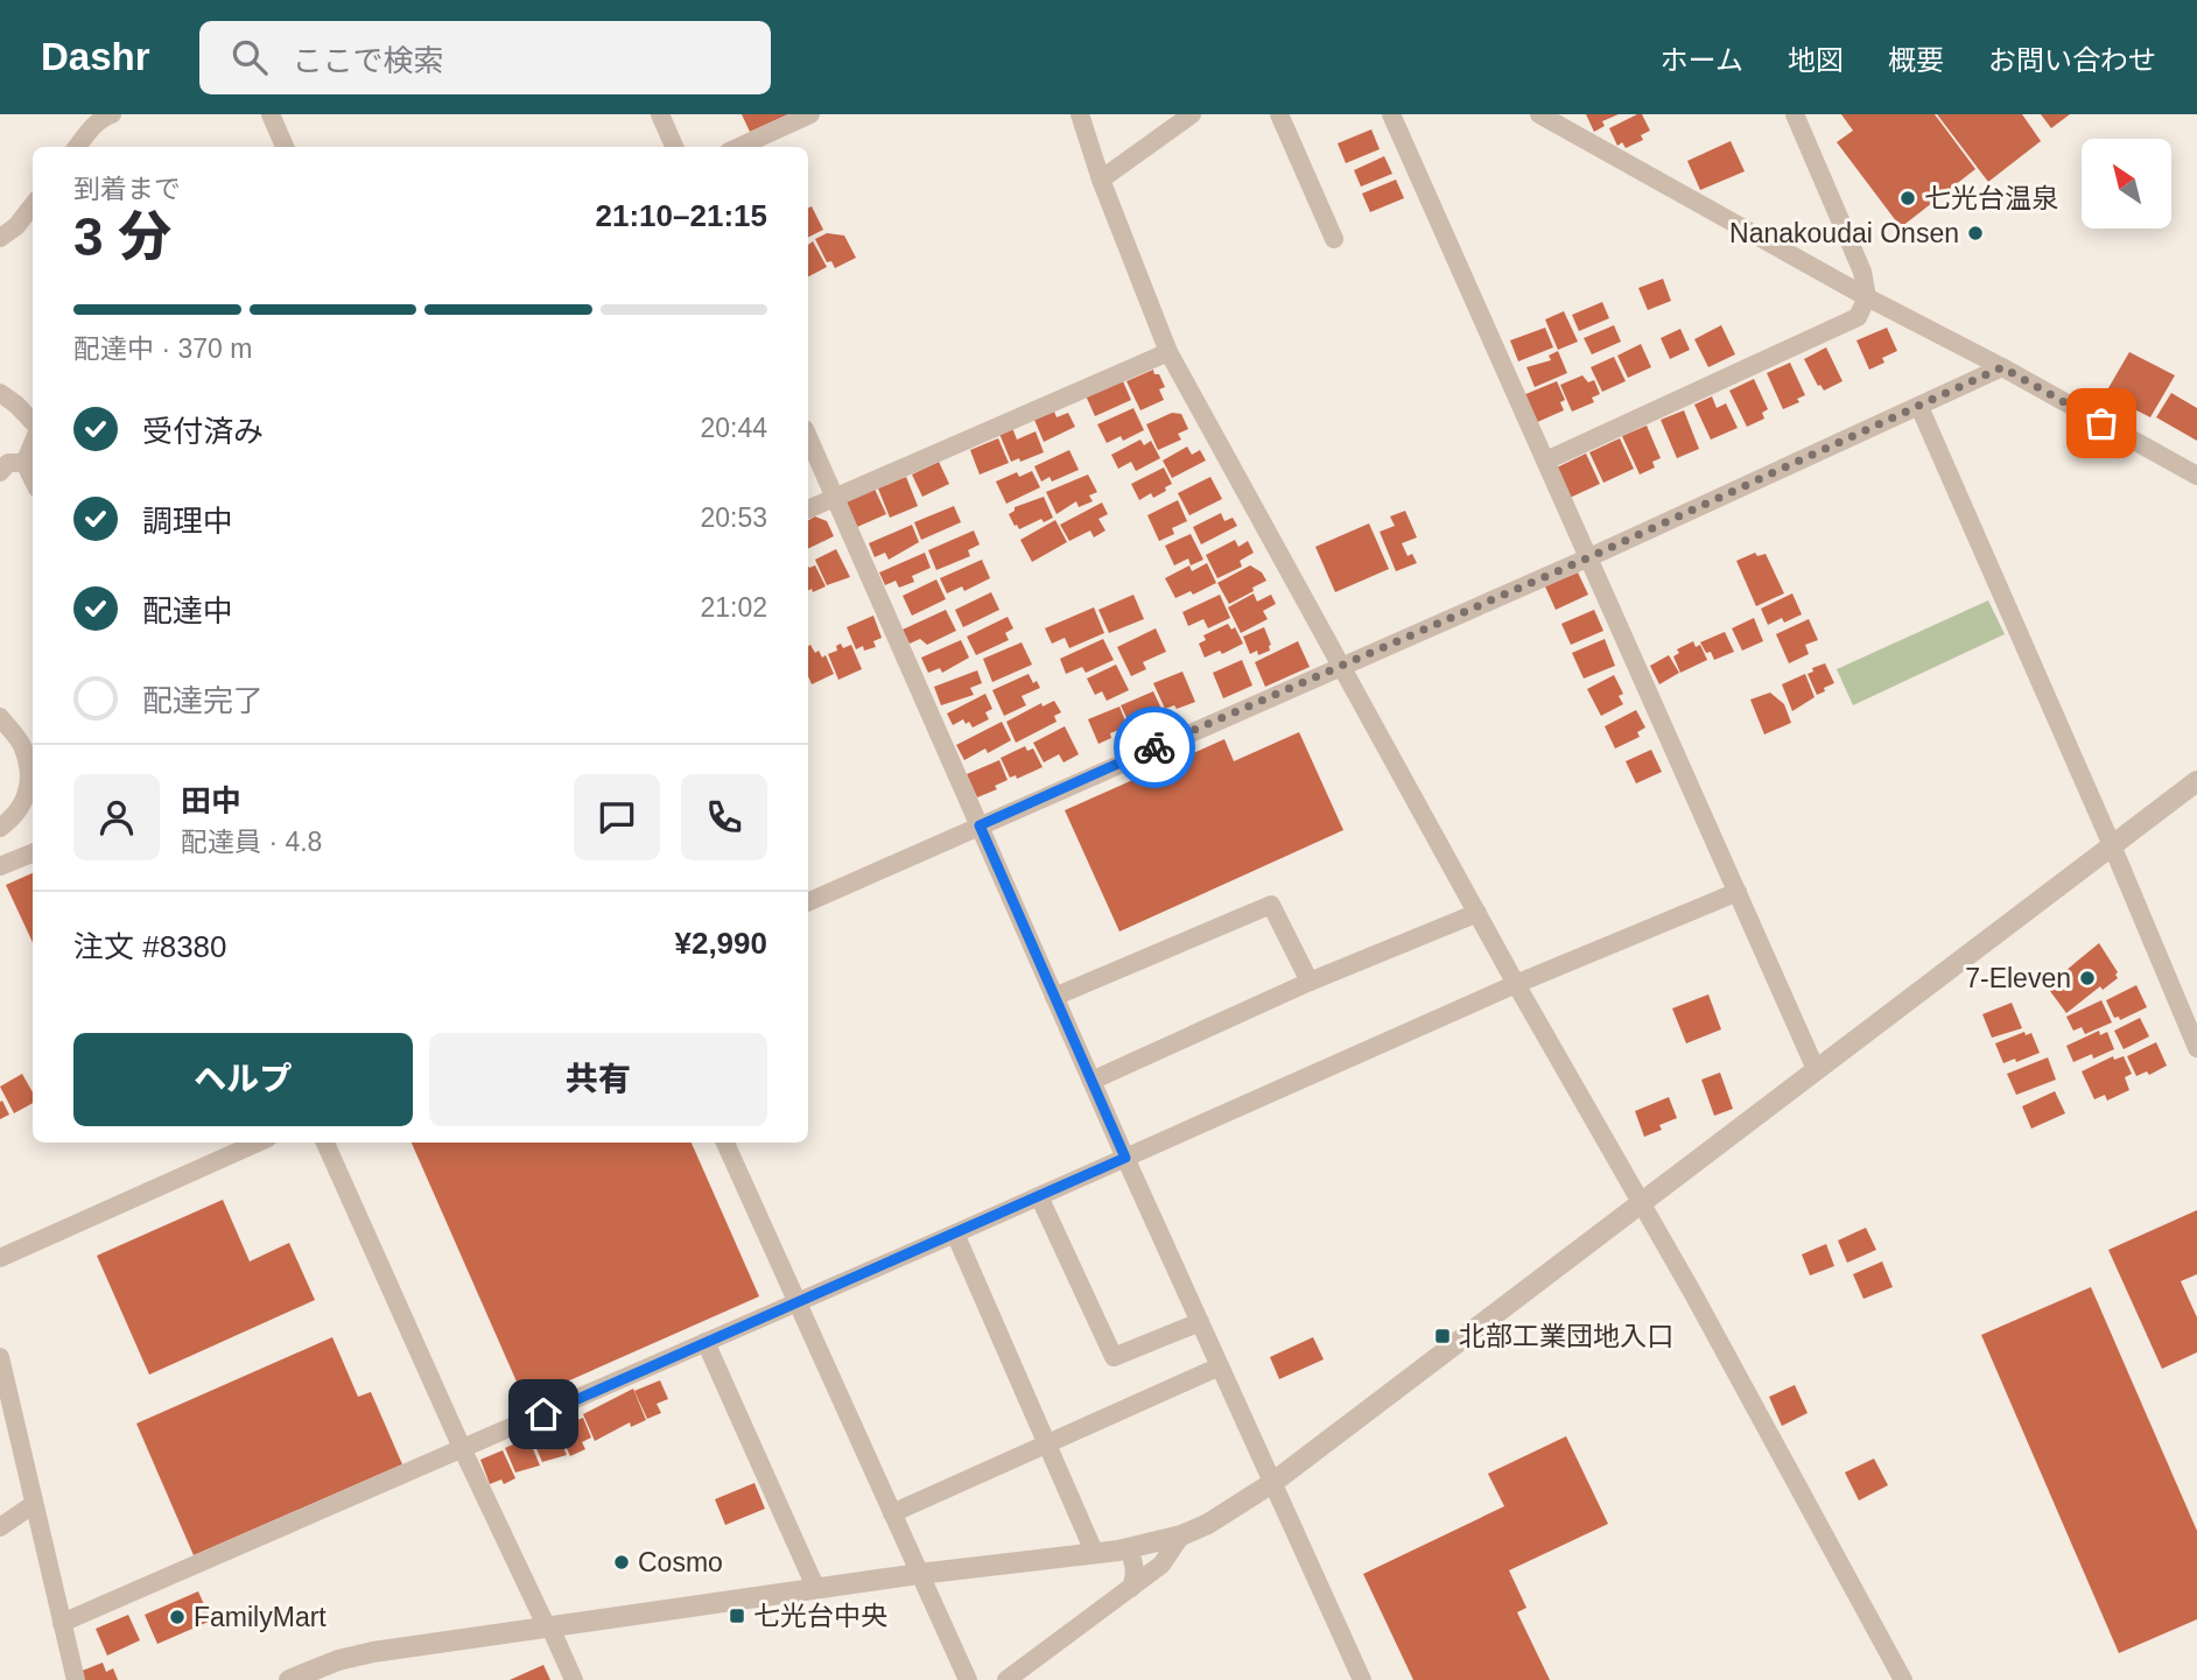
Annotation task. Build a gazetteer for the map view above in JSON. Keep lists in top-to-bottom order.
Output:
{
  "places": {
    "other": [
      "七光台温泉",
      "Nanakoudai Onsen",
      "7-Eleven",
      "Cosmo",
      "FamilyMart"
    ],
    "transit": ["北部工業団地入口", "七光台中央"]
  },
  "north": "top left",
  "page": {
    "header": "Dashr",
    "search": "ここで検索",
    "nav": [
      "ホーム",
      "地図",
      "概要",
      "お問い合わせ"
    ],
    "heading": ["3 分", "到着まで", "21:10–21:15"],
    "panel": [
      "田中",
      "配達員 · 4.8",
      "注文 #8380",
      "¥2,990"
    ],
    "bar": "配達中 · 370 m",
    "list": [
      ["受付済み", "20:44"],
      ["調理中", "20:53"],
      ["配達中", "21:02"],
      "配達完了"
    ],
    "buttons": ["ヘルプ", "共有"]
  }
}
